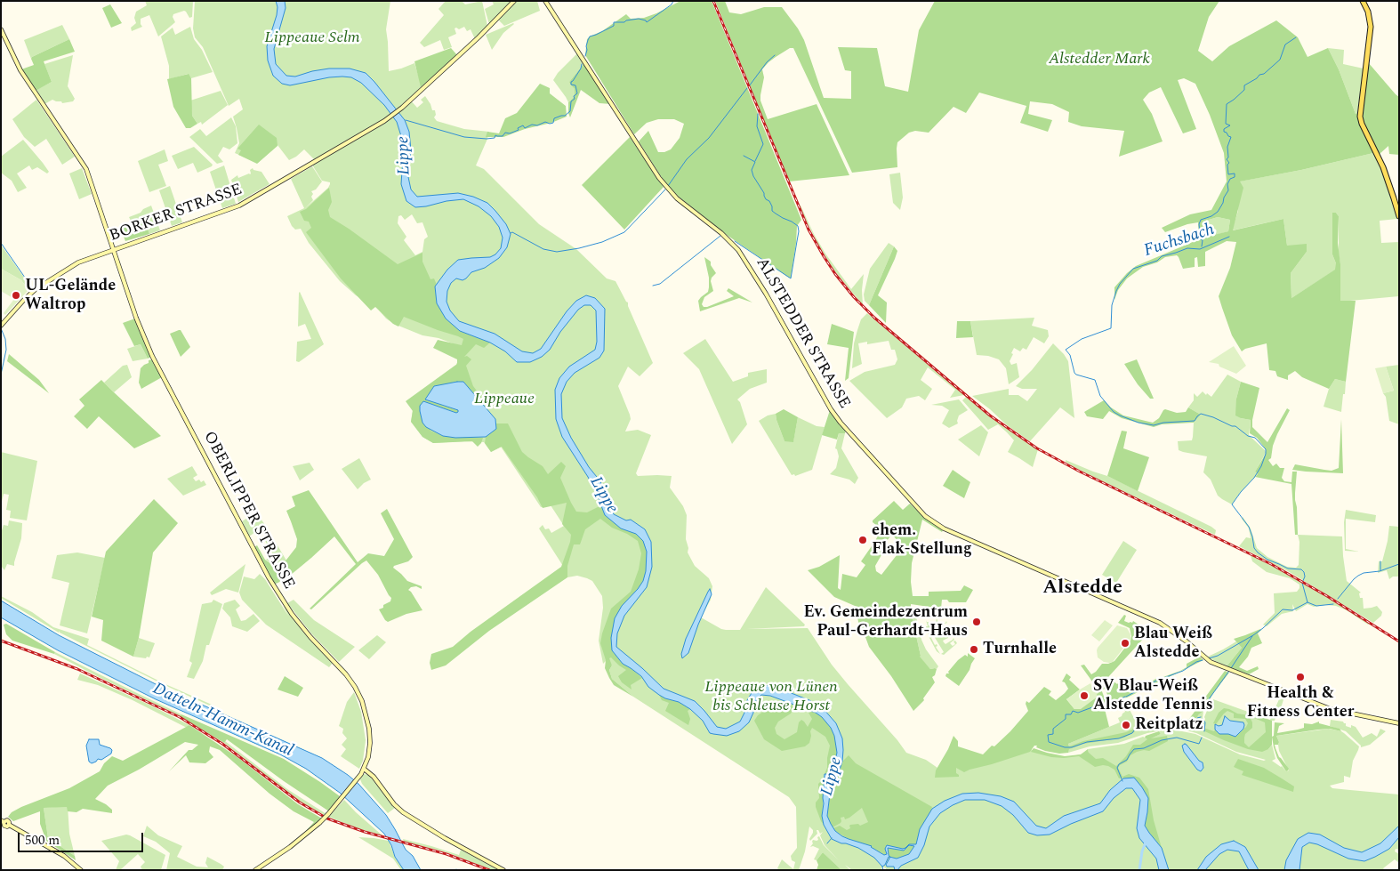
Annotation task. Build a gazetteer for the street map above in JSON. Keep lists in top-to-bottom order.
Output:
{
  "streets": {
    "street": ["BORKER STRASSE", "ALSTEDDER STRASSE", "OBERLIPPER STRASSE"]
  },
  "crossings": [
    ["BORKER STRASSE", "OBERLIPPER STRASSE"]
  ],
  "districts": ["Alstedde"],
  "water": ["Lippe", "Fuchsbach", "Datteln-Hamm-Kanal"],
  "parks": [
    "Lippeaue Selm",
    "Alstedder Mark",
    "Lippeaue",
    "Lippeaue von Lünen bis Schleuse Horst"
  ],
  "places": [
    "UL-Gelände Waltrop",
    "ehem. Flak-Stellung",
    "Ev. Gemeindezentrum Paul-Gerhardt-Haus",
    "Blau Weiß Alstedde",
    "Turnhalle",
    "Health & Fitness Center",
    "SV Blau-Weiß Alstedde Tennis",
    "Reitplatz"
  ],
  "scale_bar": "500 m"
}
